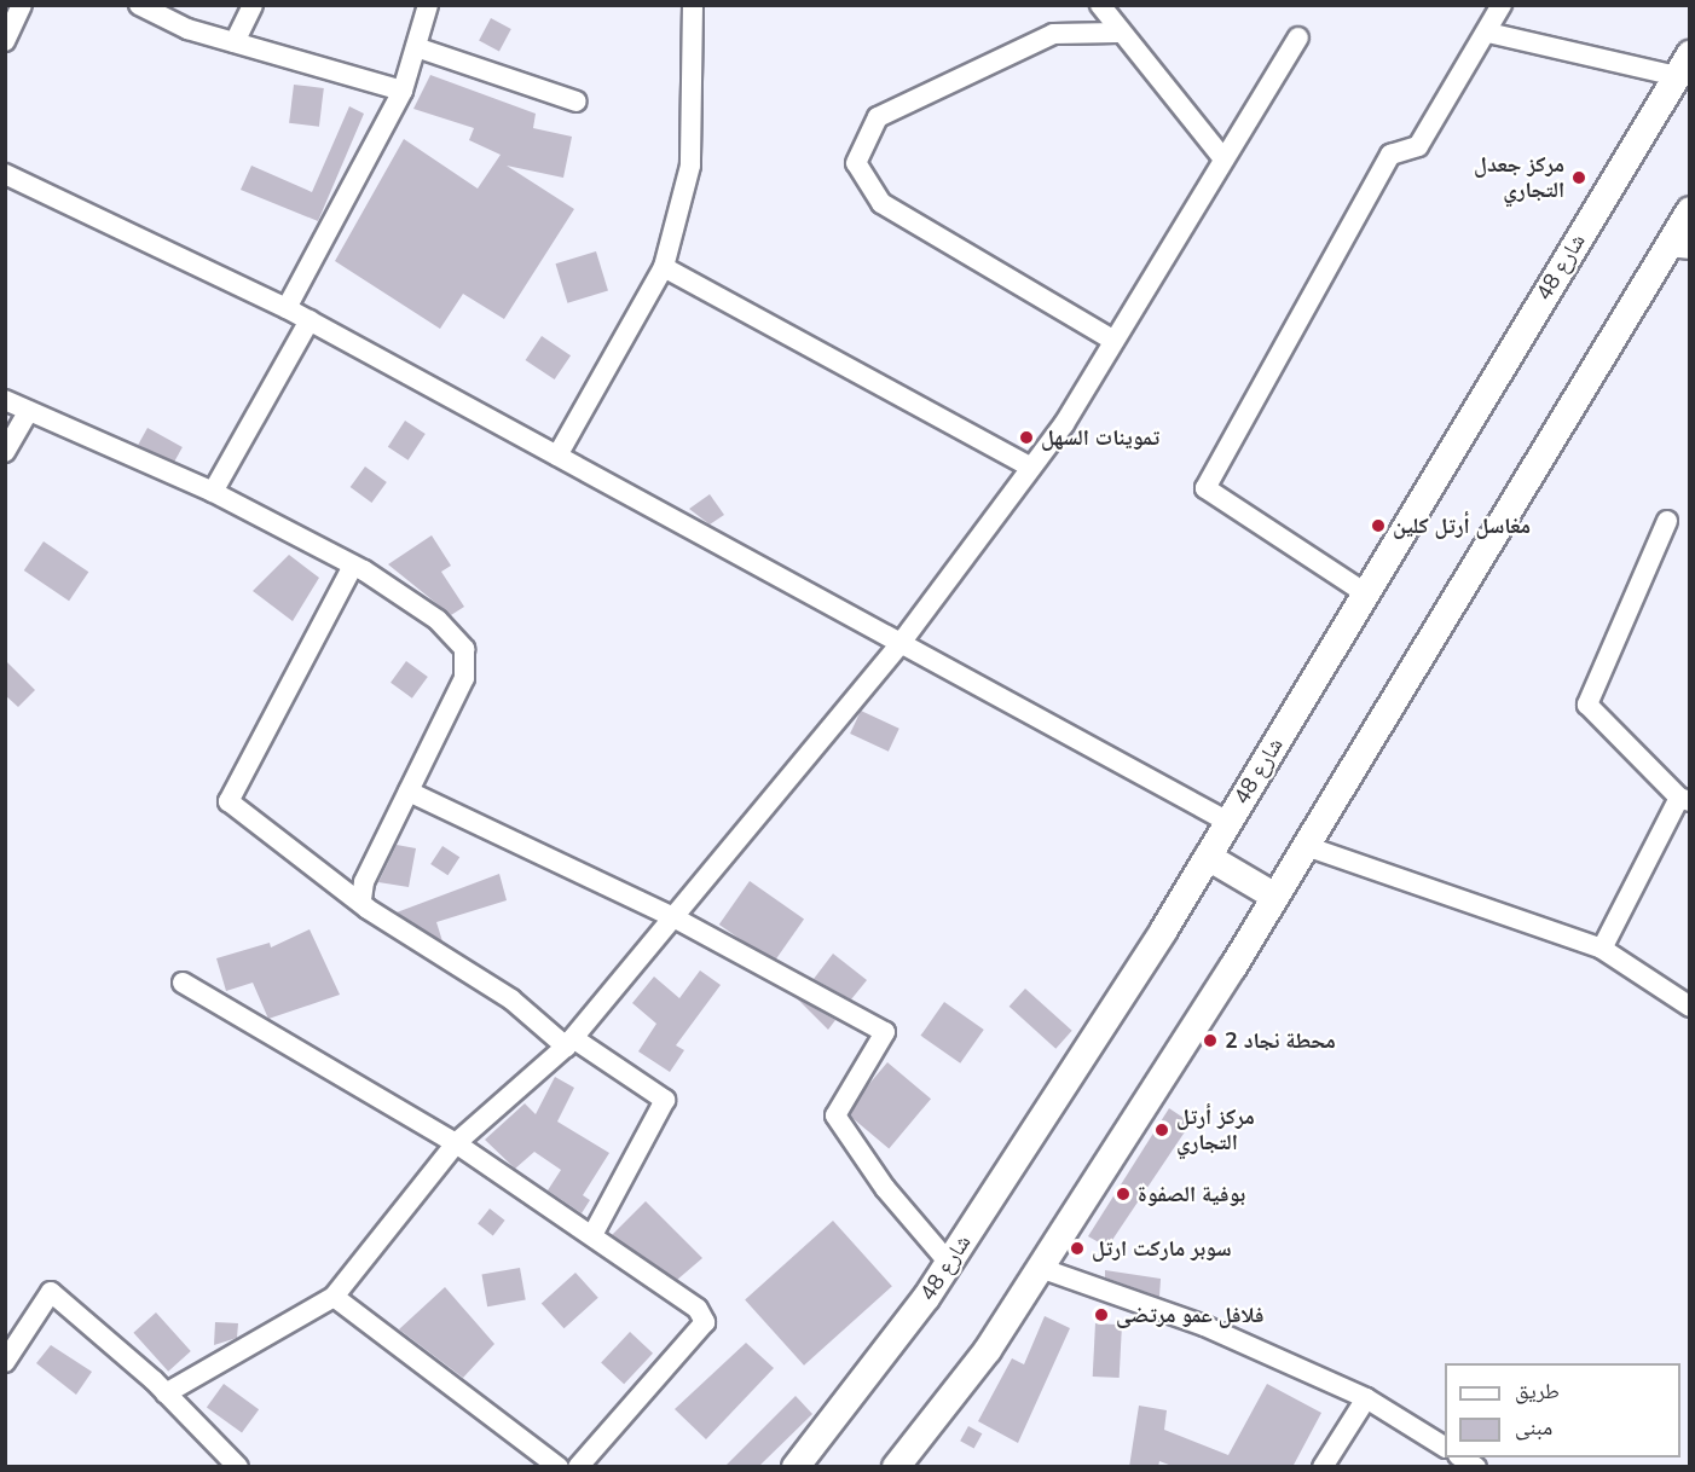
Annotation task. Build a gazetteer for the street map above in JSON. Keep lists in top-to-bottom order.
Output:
{
  "streets": {
    "main road": ["شارع 48"]
  },
  "places": [
    "مركز جعدل التجاري",
    "تموينات السهل",
    "مغاسل أرتل كلين",
    "محطة نجاد 2",
    "مركز أرتل التجاري",
    "بوفية الصفوة",
    "سوبر ماركت ارتل",
    "فلافل عمو مرتضى"
  ],
  "legend": ["طريق", "مبنى"]
}
